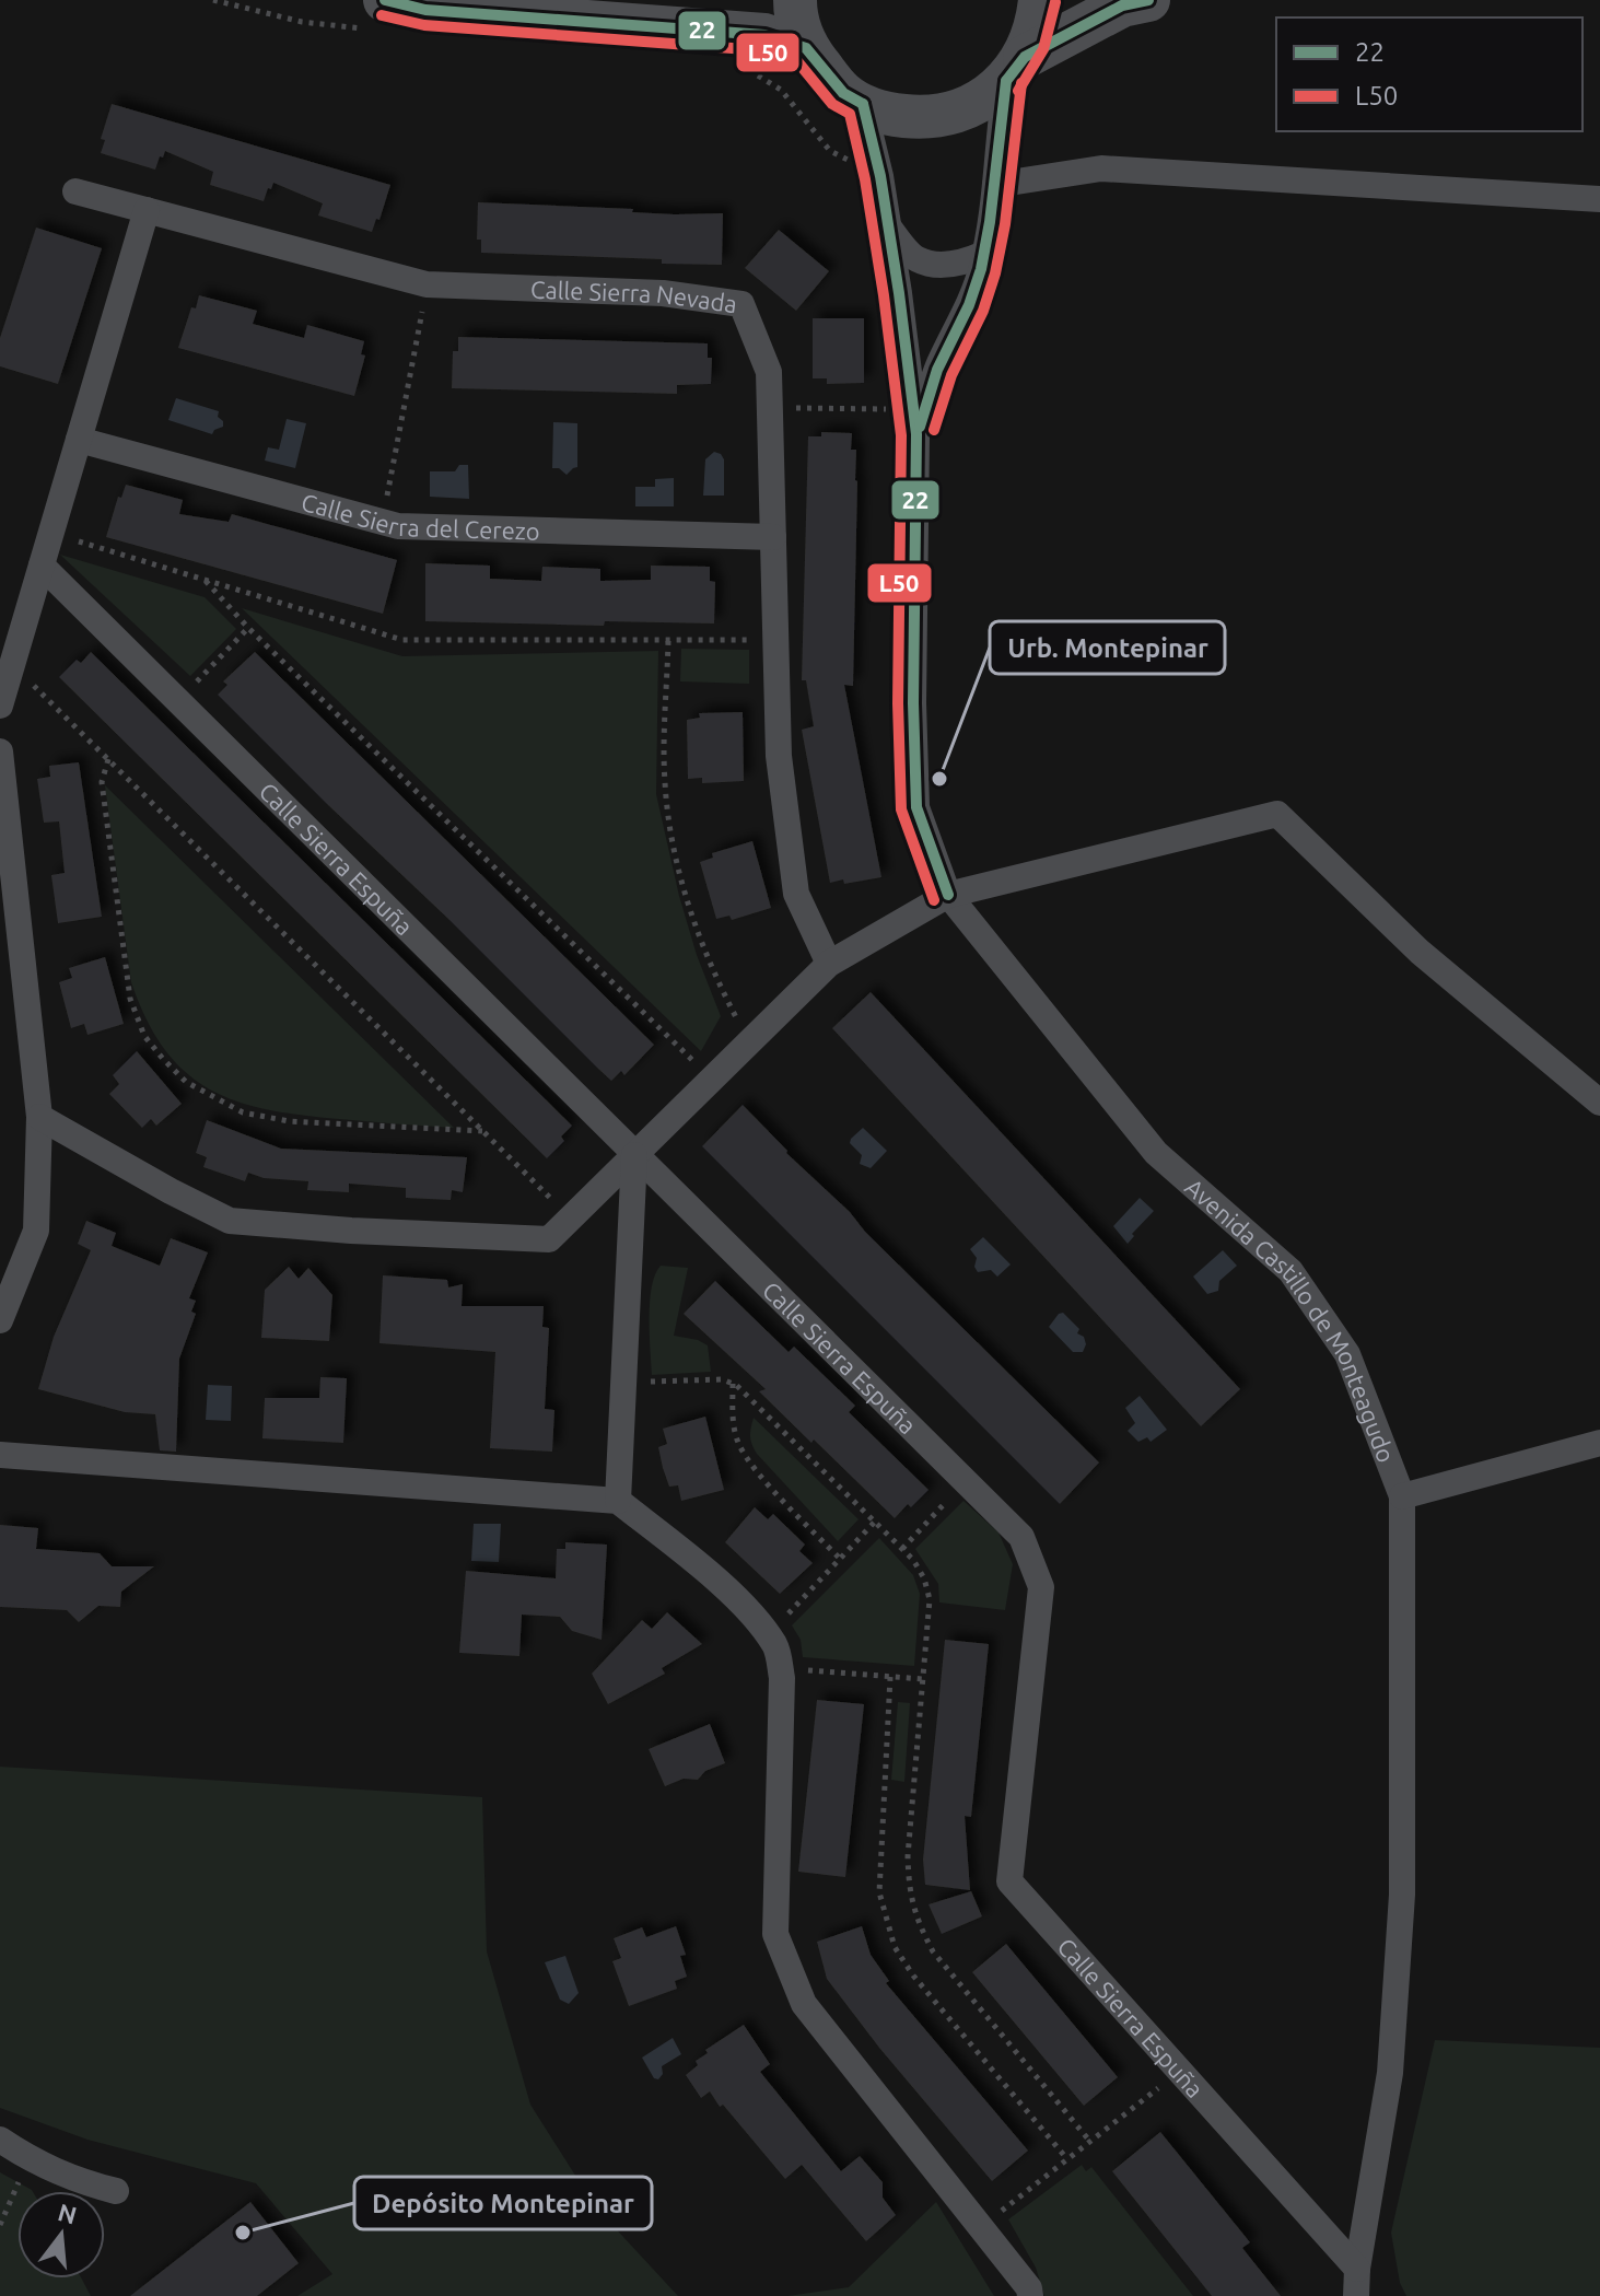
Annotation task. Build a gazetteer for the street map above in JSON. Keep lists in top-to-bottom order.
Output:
{
  "streets": {
    "street": [
      "Calle Sierra Nevada",
      "Calle Sierra del Cerezo",
      "Calle Sierra Espuña",
      "Avenida Castillo de Monteagudo"
    ]
  },
  "crossings": [
    ["Calle Sierra Nevada", "Calle Sierra del Cerezo"],
    ["Calle Sierra Espuña", "Avenida Castillo de Monteagudo"]
  ],
  "places": ["Urb. Montepinar", "Depósito Montepinar"],
  "lines": ["transit line 22", "transit line L50"],
  "legend": ["22", "L50"],
  "north": "top"
}
